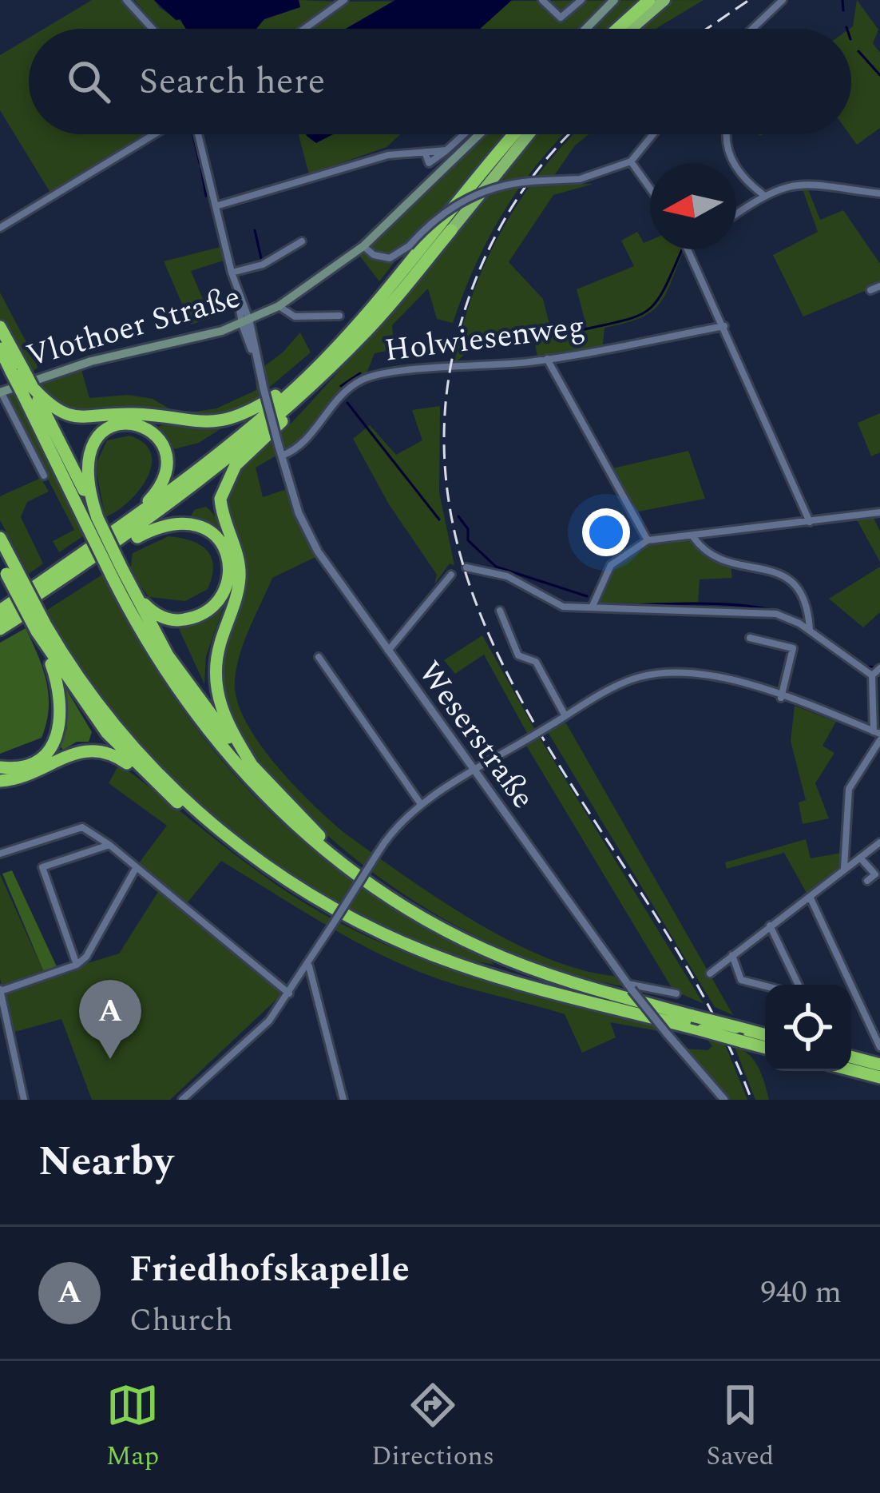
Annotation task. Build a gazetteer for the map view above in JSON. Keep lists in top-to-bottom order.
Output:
{
  "streets": {
    "main road": ["Vlothoer Straße"],
    "street": ["Holwiesenweg", "Weserstraße"]
  },
  "crossings": [
    ["Vlothoer Straße", "Weserstraße"],
    ["Holwiesenweg", "Weserstraße"]
  ],
  "north": "left",
  "page": {
    "search": "Search here",
    "pins": "A",
    "heading": "Nearby",
    "list": [
      {
        "mark": "A",
        "name": "Friedhofskapelle",
        "note": "Church",
        "value": "940 m"
      }
    ],
    "nav": ["Map", "Directions", "Saved"]
  }
}
